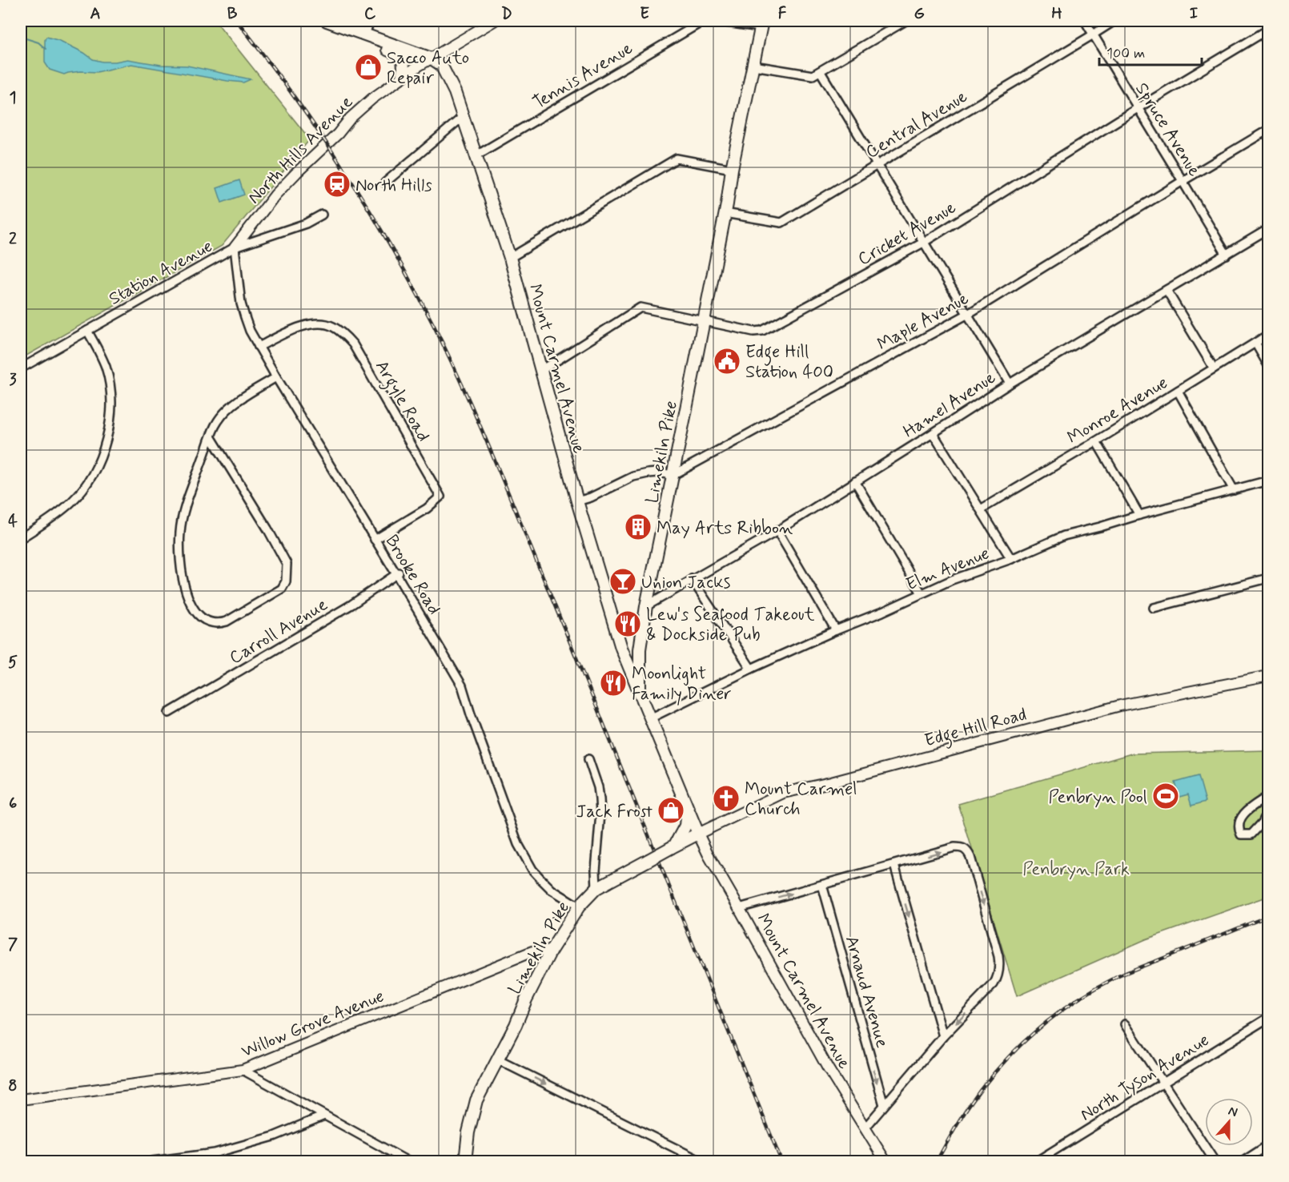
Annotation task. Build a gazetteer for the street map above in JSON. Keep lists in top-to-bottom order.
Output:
{
  "streets": {
    "main road": ["Mount Carmel Avenue", "Limekiln Pike"],
    "street": [
      "Tennis Avenue",
      "Central Avenue",
      "Spruce Avenue",
      "North Hills Avenue",
      "Cricket Avenue",
      "Station Avenue",
      "Maple Avenue",
      "Argyle Road",
      "Hamel Avenue",
      "Monroe Avenue",
      "Elm Avenue",
      "Brooke Road",
      "Carroll Avenue",
      "Edge Hill Road",
      "Arnaud Avenue",
      "Willow Grove Avenue",
      "North Tyson Avenue"
    ]
  },
  "crossings": [
    ["Tennis Avenue", "Mount Carmel Avenue"],
    ["Central Avenue", "Spruce Avenue"],
    ["Central Avenue", "Limekiln Pike"],
    ["Spruce Avenue", "Cricket Avenue"],
    ["Spruce Avenue", "Maple Avenue"],
    ["Spruce Avenue", "Hamel Avenue"],
    ["North Hills Avenue", "Station Avenue"],
    ["North Hills Avenue", "Mount Carmel Avenue"],
    ["North Hills Avenue", "Brooke Road"],
    ["Cricket Avenue", "Mount Carmel Avenue"],
    ["Cricket Avenue", "Limekiln Pike"],
    ["Station Avenue", "Brooke Road"],
    ["Maple Avenue", "Limekiln Pike"],
    ["Mount Carmel Avenue", "Limekiln Pike"],
    ["Mount Carmel Avenue", "Edge Hill Road"],
    ["Argyle Road", "Brooke Road"],
    ["Hamel Avenue", "Limekiln Pike"],
    ["Limekiln Pike", "Elm Avenue"],
    ["Limekiln Pike", "Brooke Road"],
    ["Limekiln Pike", "Edge Hill Road"],
    ["Limekiln Pike", "Willow Grove Avenue"],
    ["Brooke Road", "Carroll Avenue"]
  ],
  "one_way": ["Arnaud Avenue"],
  "parks": ["Penbryn Park"],
  "places": {
    "shop": ["Sacco Auto Repair", "Jack Frost"],
    "station": ["North Hills"],
    "public building": ["Edge Hill Station 400"],
    "building": ["May Arts Ribbon"],
    "bar": ["Union Jacks"],
    "restaurant": ["Lew's Seafood Takeout & Dockside Pub", "Moonlight Family Diner"],
    "sports": ["Penbryn Pool"],
    "church": ["Mount Carmel Church"]
  },
  "scale_bar": "100 m",
  "north": "top",
  "grid": {
    "columns": [
      "A",
      "B",
      "C",
      "D",
      "E",
      "F",
      "G",
      "H",
      "I"
    ],
    "rows": [
      "1",
      "2",
      "3",
      "4",
      "5",
      "6",
      "7",
      "8"
    ]
  }
}
